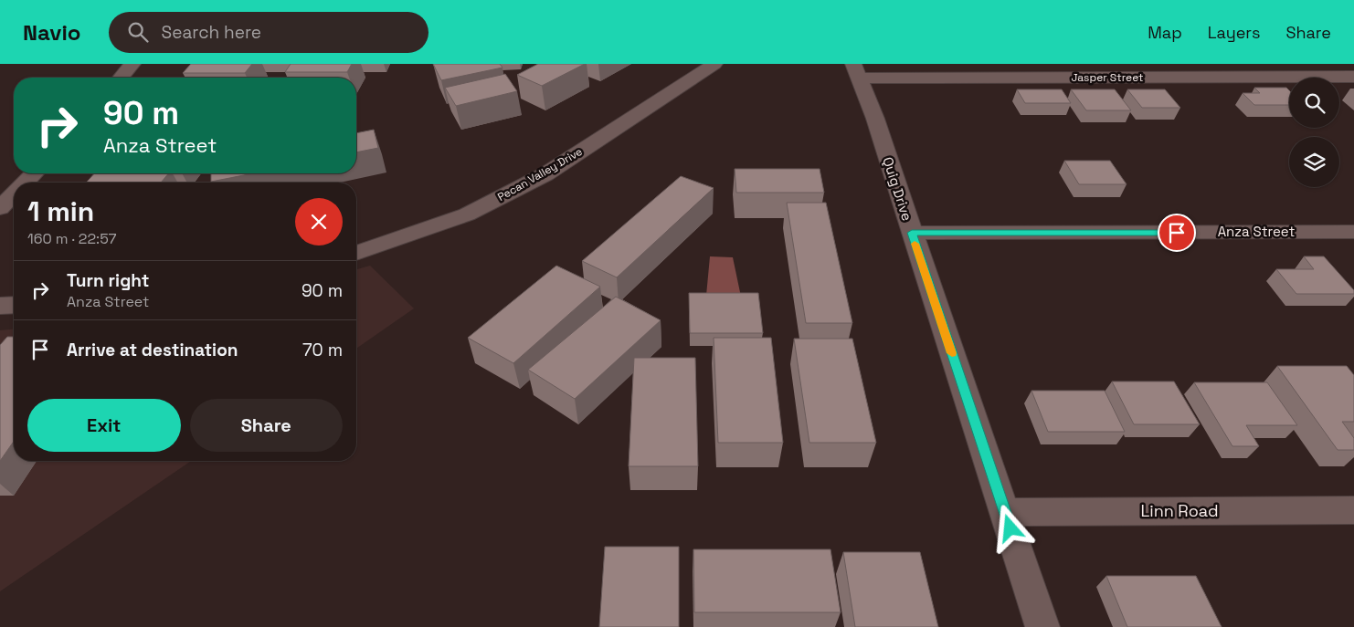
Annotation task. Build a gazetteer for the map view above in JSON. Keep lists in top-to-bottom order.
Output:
{
  "streets": {
    "street": [
      "Jasper Street",
      "Pecan Valley Drive",
      "Quig Drive",
      "Anza Street",
      "Linn Road"
    ]
  },
  "crossings": [
    ["Jasper Street", "Quig Drive"],
    ["Quig Drive", "Anza Street"],
    ["Quig Drive", "Linn Road"]
  ],
  "page": {
    "header": "Navio",
    "search": "Search here",
    "nav": ["Map", "Layers", "Share"],
    "turn": ["90 m", "Anza Street"],
    "heading": ["1 min", "160 m · 22:57"],
    "list": [
      {
        "name": "Turn right",
        "note": "Anza Street",
        "value": "90 m"
      },
      {
        "name": "Arrive at destination",
        "value": "70 m"
      }
    ],
    "buttons": ["Exit", "Share"]
  }
}
